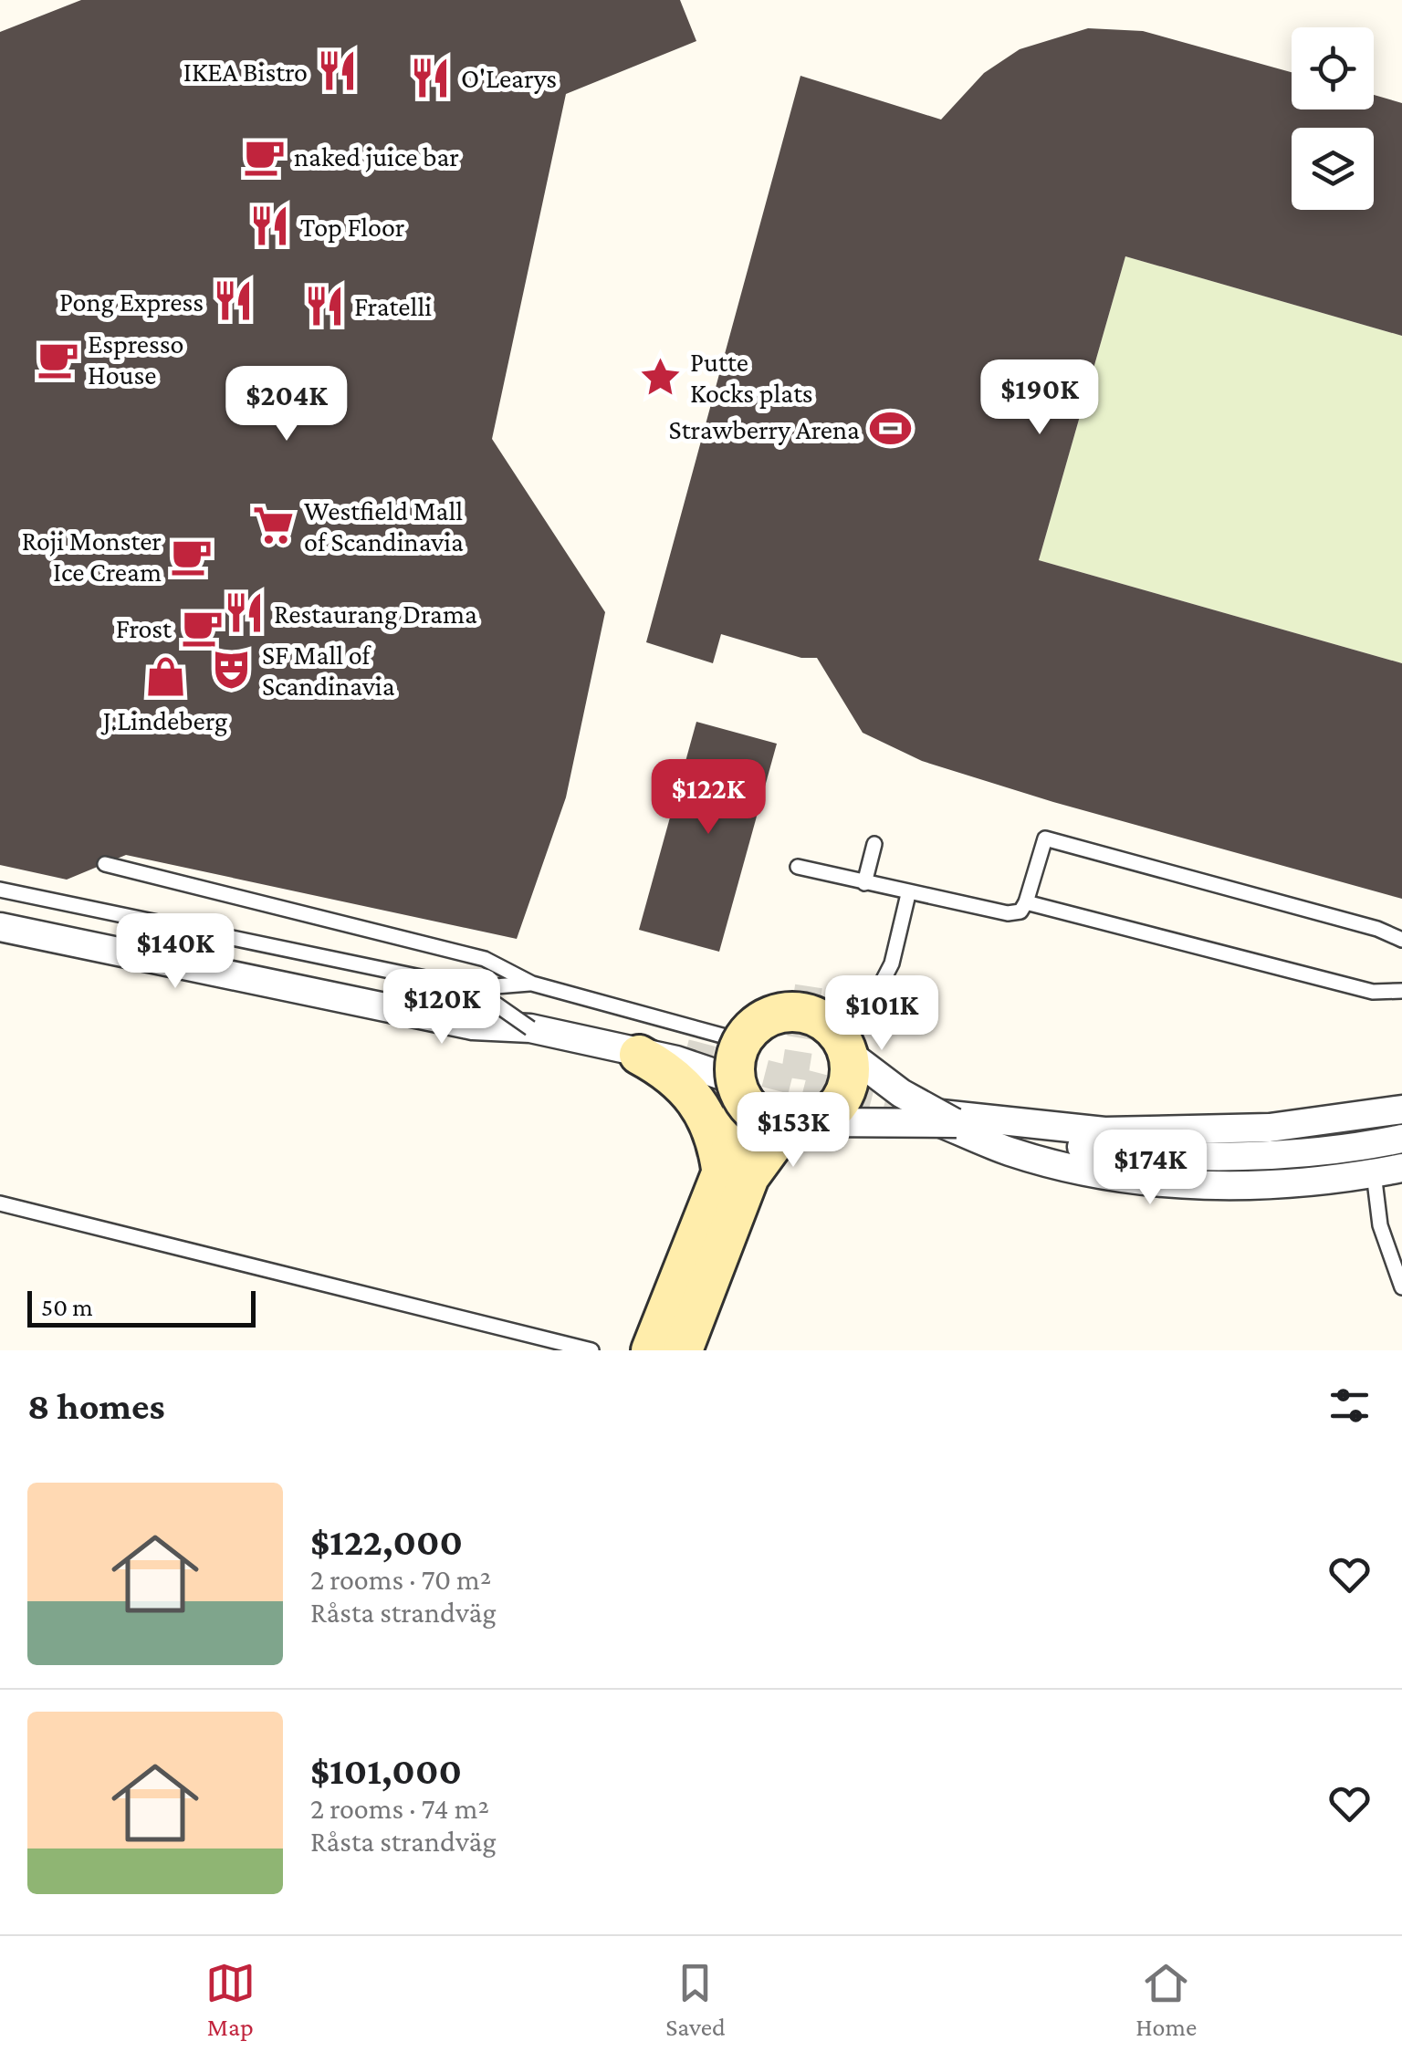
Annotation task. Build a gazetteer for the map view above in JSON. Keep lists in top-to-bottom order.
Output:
{
  "places": {
    "restaurant": [
      "IKEA Bistro",
      "O'Learys",
      "Top Floor",
      "Pong Express",
      "Fratelli",
      "Restaurang Drama"
    ],
    "cafe": [
      "naked juice bar",
      "Espresso House",
      "Roji Monster Ice Cream",
      "Frost"
    ],
    "place": ["Putte Kocks plats"],
    "sports": ["Strawberry Arena"],
    "supermarket": ["Westfield Mall of Scandinavia"],
    "theatre": ["SF Mall of Scandinavia"],
    "shop": ["J.Lindeberg"]
  },
  "scale_bar": "50 m",
  "page": {
    "price": [
      "$190K",
      "$204K",
      "$122K",
      "$140K",
      "$120K",
      "$101K",
      "$153K",
      "$174K"
    ],
    "scale": "50 m",
    "heading": "8 homes",
    "list": [
      {
        "name": "$122,000",
        "note": "2 rooms · 70 m² · Råsta strandväg"
      },
      {
        "name": "$101,000",
        "note": "2 rooms · 74 m² · Råsta strandväg"
      }
    ],
    "tabs": ["Map", "Saved", "Home"]
  }
}
